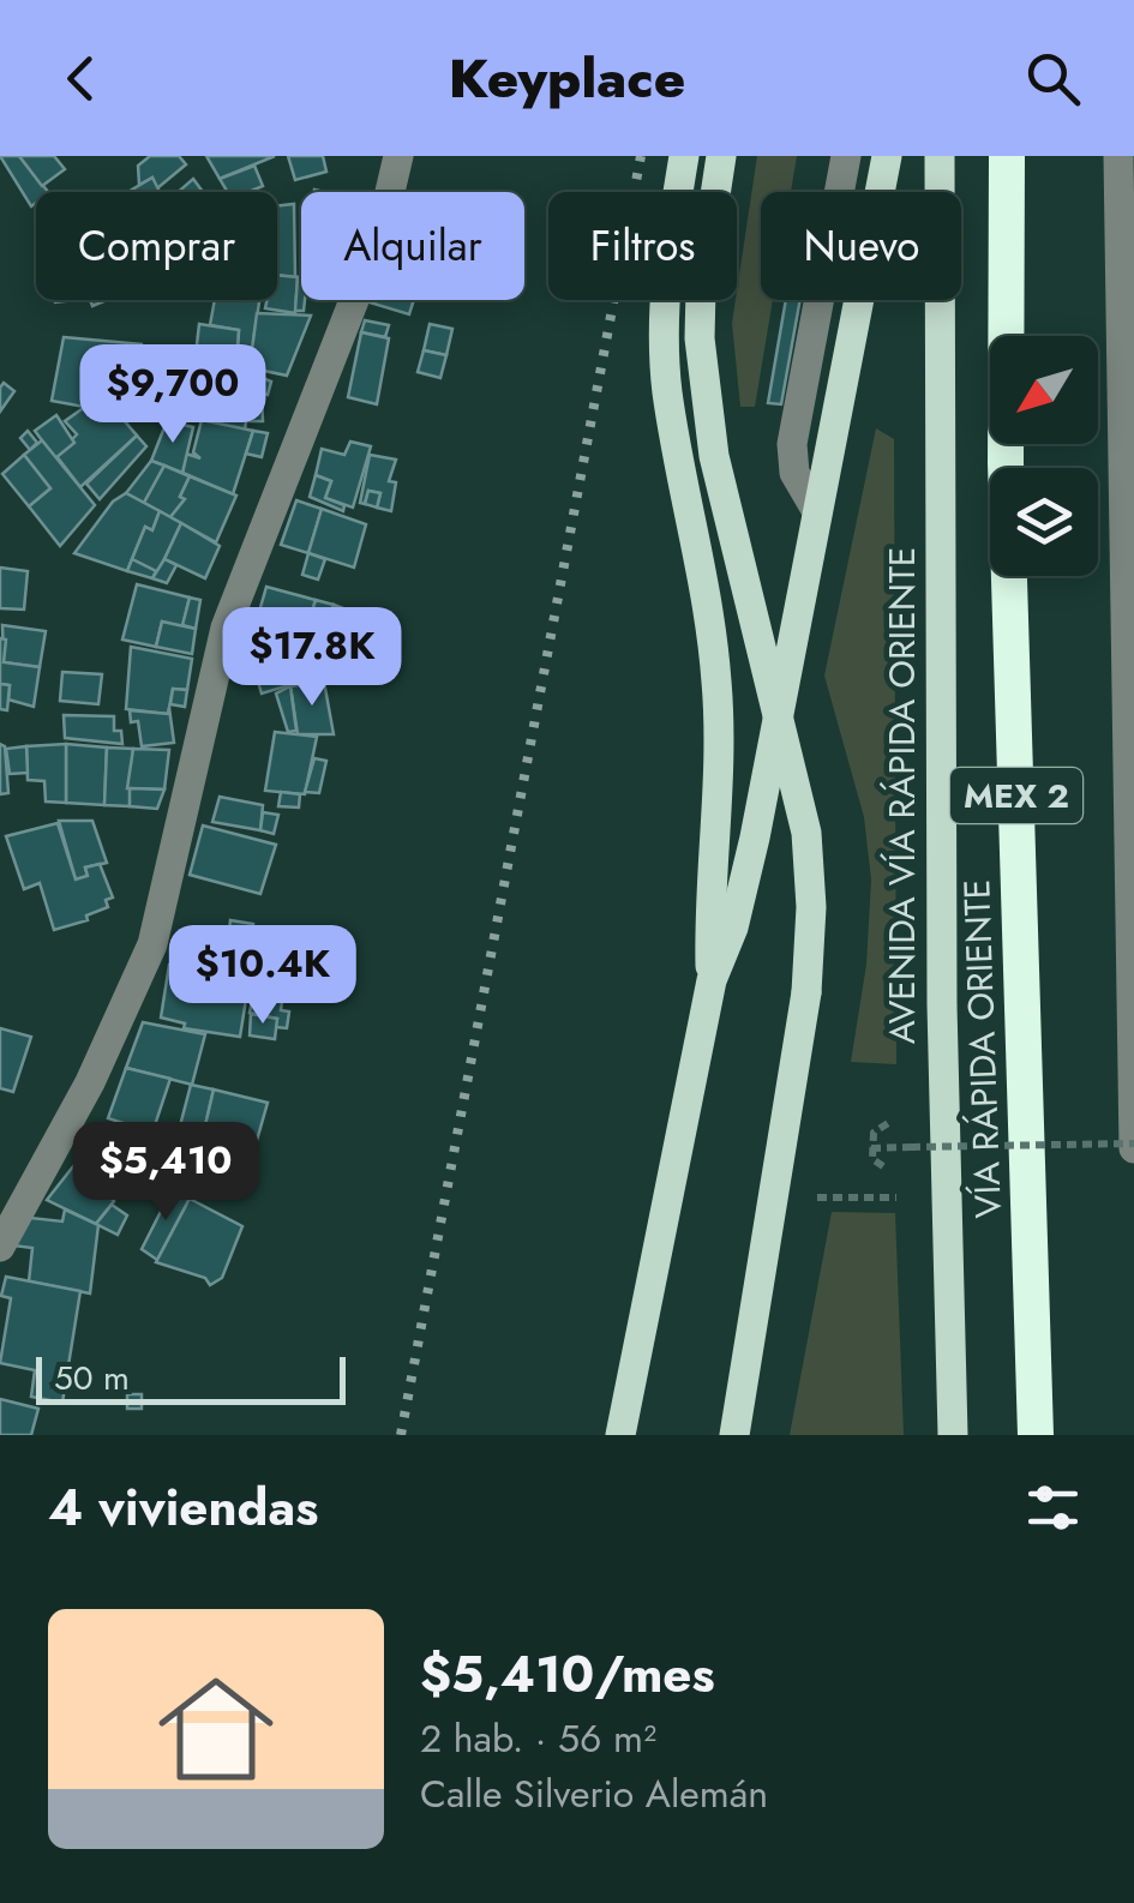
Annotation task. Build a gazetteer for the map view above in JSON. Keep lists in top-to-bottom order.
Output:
{
  "streets": {
    "highway": ["MEX 2", "VÍA RÁPIDA ORIENTE"],
    "main road": ["AVENIDA VÍA RÁPIDA ORIENTE"]
  },
  "scale_bar": "50 m",
  "north": "bottom left",
  "page": {
    "header": "Keyplace",
    "chip": [
      "Comprar",
      "Alquilar",
      "Filtros",
      "Nuevo"
    ],
    "price": [
      "$9,700",
      "$17.8K",
      "$10.4K",
      "$5,410"
    ],
    "scale": "50 m",
    "heading": "4 viviendas",
    "list": [
      {
        "name": "$5,410/mes",
        "note": "2 hab. · 56 m² · Calle Silverio Alemán"
      }
    ]
  }
}
